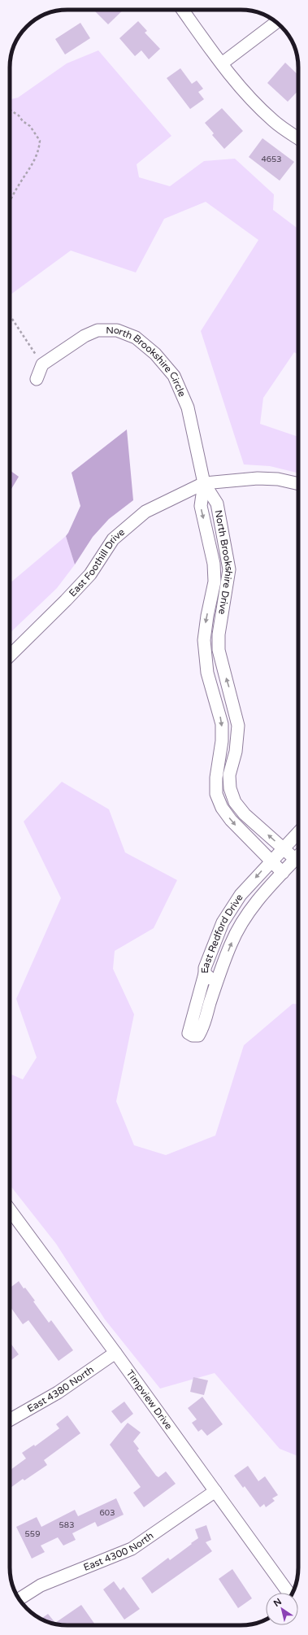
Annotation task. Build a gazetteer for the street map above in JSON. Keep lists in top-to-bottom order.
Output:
{
  "streets": {
    "street": [
      "North Brookshire Circle",
      "North Brookshire Drive",
      "East Foothill Drive",
      "East Redford Drive",
      "East 4380 North",
      "Timpview Drive",
      "East 4300 North"
    ]
  },
  "crossings": [
    ["North Brookshire Circle", "North Brookshire Drive"],
    ["North Brookshire Circle", "East Foothill Drive"],
    ["North Brookshire Drive", "East Foothill Drive"],
    ["North Brookshire Drive", "East Redford Drive"],
    ["East 4380 North", "Timpview Drive"],
    ["Timpview Drive", "East 4300 North"]
  ],
  "house_numbers": [
    "4653",
    "603",
    "583",
    "559"
  ],
  "north": "top left"
}
